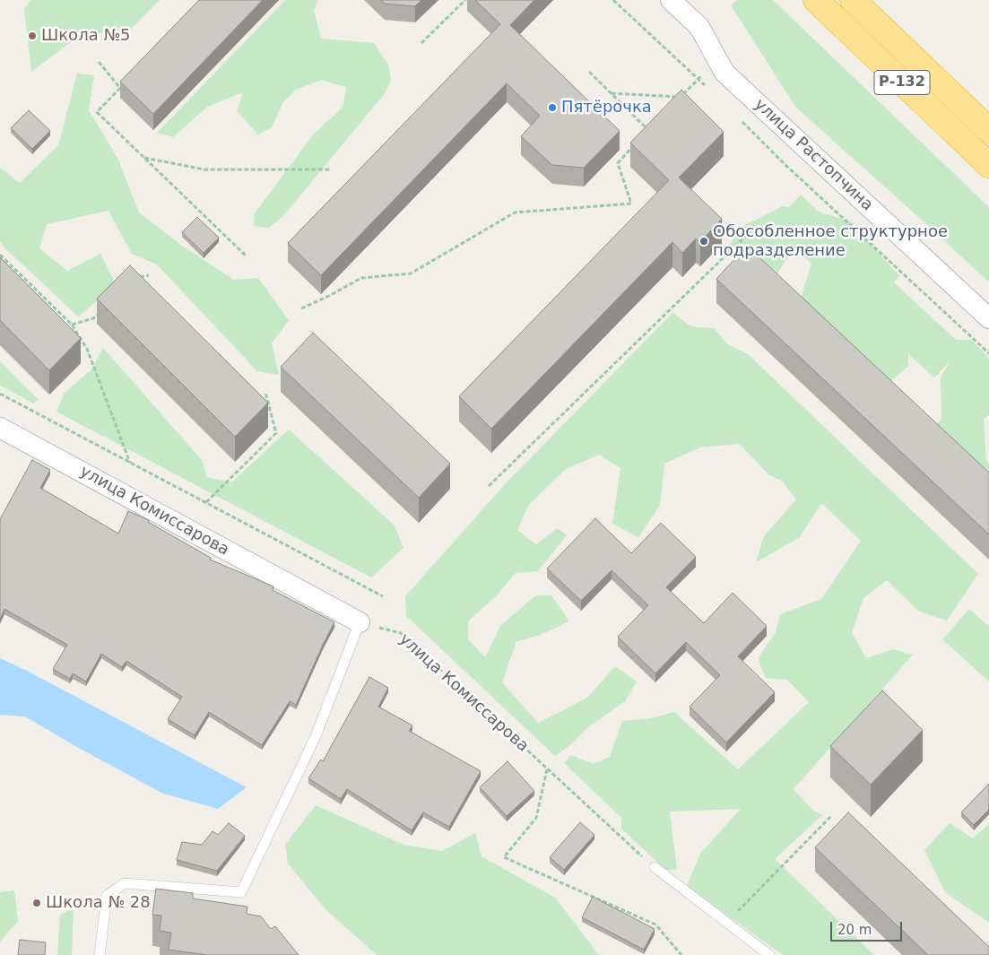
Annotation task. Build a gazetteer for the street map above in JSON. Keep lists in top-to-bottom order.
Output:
{
  "streets": {
    "highway": ["Р-132"],
    "street": ["улица Растопчина", "улица Комиссарова"]
  },
  "places": [
    "Школа №5",
    "Пятёрочка",
    "Обособленное структурное подразделение",
    "Школа № 28"
  ],
  "scale_bar": "20 m"
}
